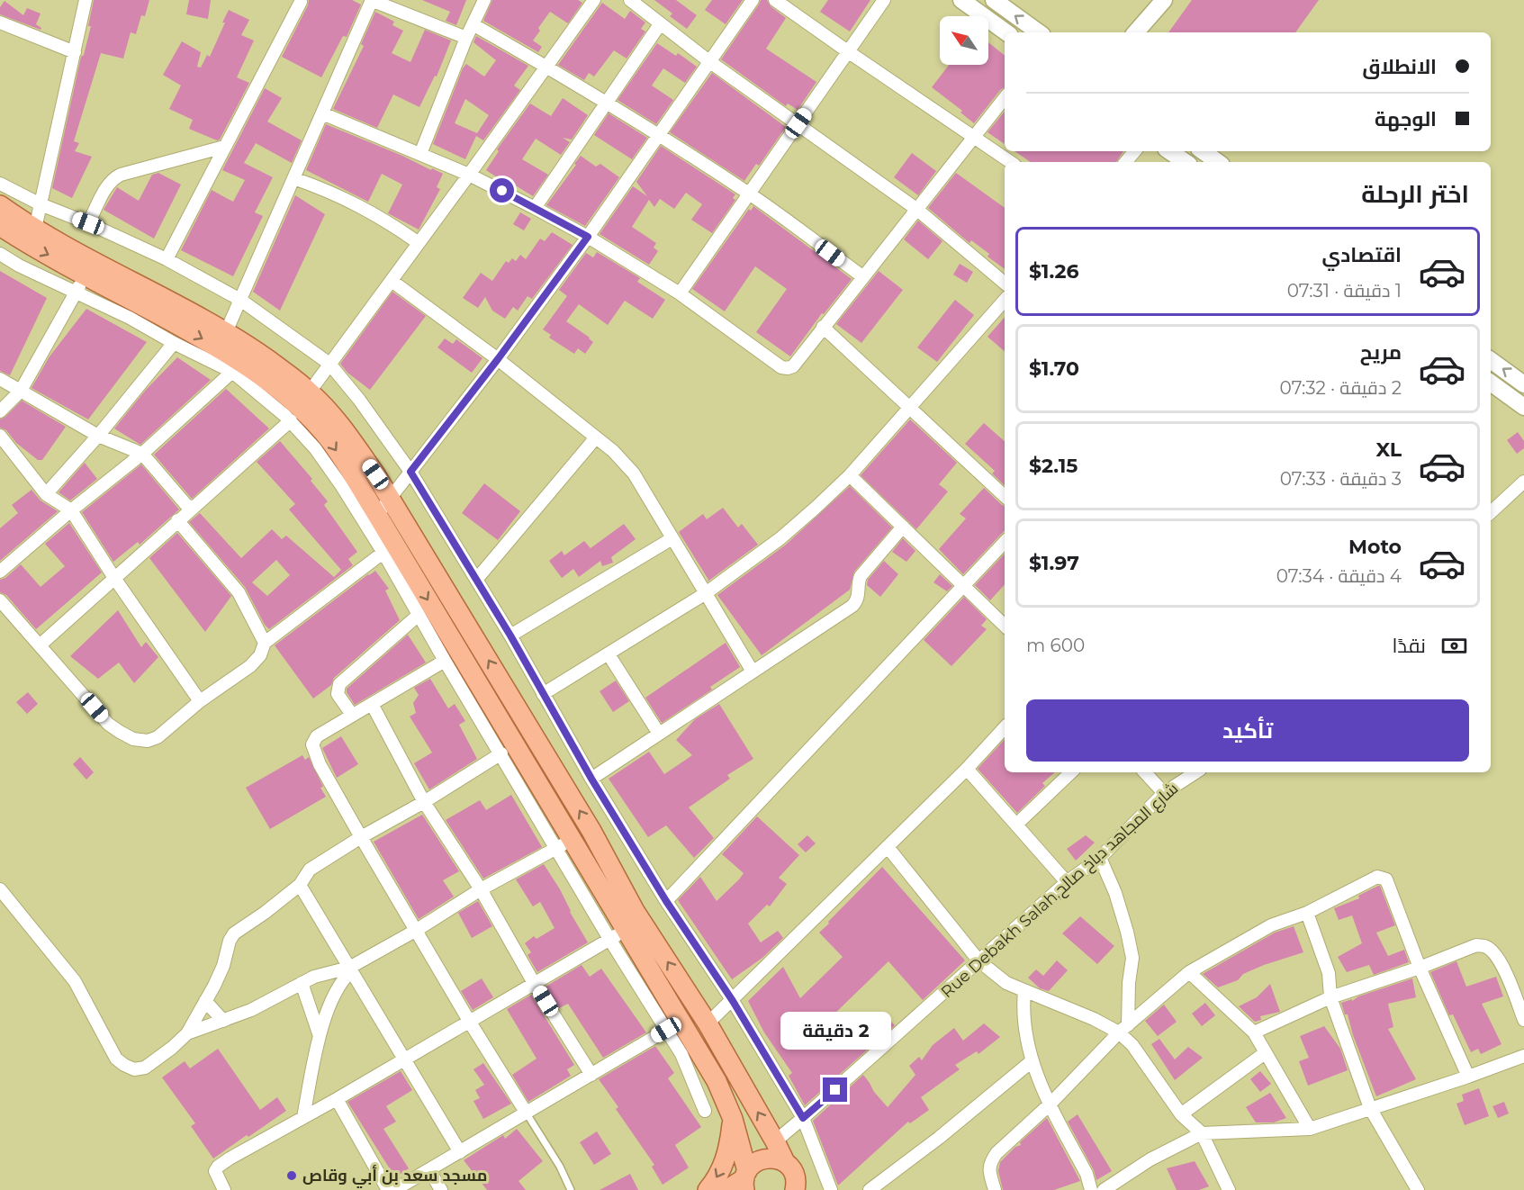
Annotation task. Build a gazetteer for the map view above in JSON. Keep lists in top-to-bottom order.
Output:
{
  "streets": {
    "street": ["Rue Debakh Salah,شارع المجاهد دباخ صالح"]
  },
  "places": ["مسجد سعد بن أبي وقاص"],
  "north": "top left",
  "page": {
    "banner": ["الانطلاق", "الوجهة"],
    "heading": "اختر الرحلة",
    "list": [
      {
        "name": "اقتصادي",
        "note": "1 دقيقة · 07:31",
        "value": "$1.26"
      },
      {
        "name": "مريح",
        "note": "2 دقيقة · 07:32",
        "value": "$1.70"
      },
      {
        "name": "XL",
        "note": "3 دقيقة · 07:33",
        "value": "$2.15"
      },
      {
        "name": "Moto",
        "note": "4 دقيقة · 07:34",
        "value": "$1.97"
      }
    ],
    "pay": ["نقدًا", "600 m"],
    "buttons": "تأكيد",
    "bubble": "2 دقيقة"
  }
}
